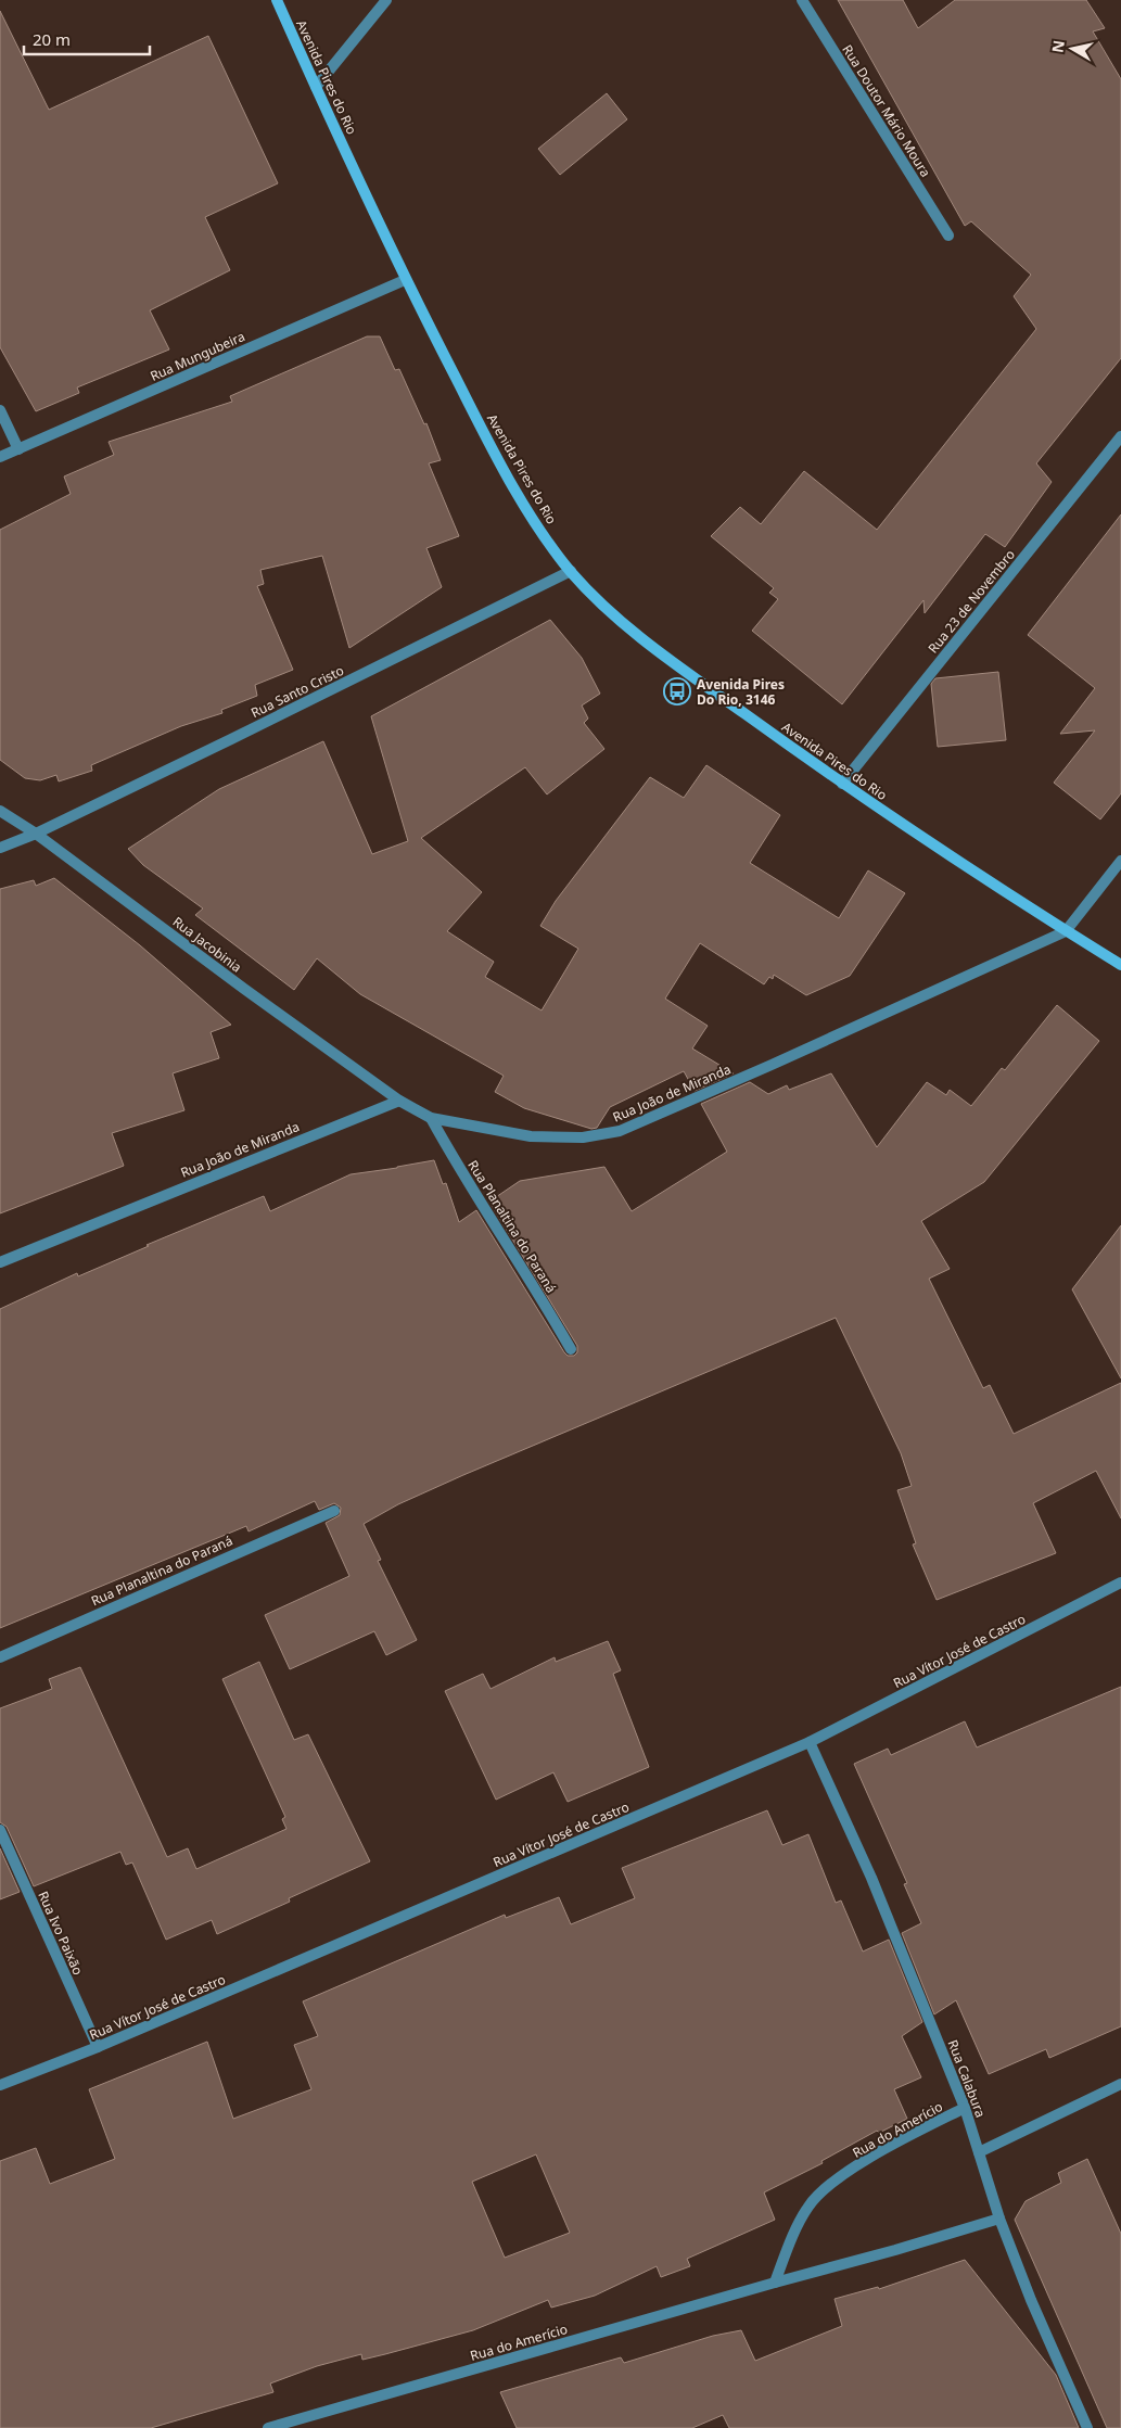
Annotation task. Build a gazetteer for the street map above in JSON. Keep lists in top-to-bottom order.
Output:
{
  "streets": {
    "main road": ["Avenida Pires do Rio"],
    "street": [
      "Rua Doutor Mário Moura",
      "Rua Mungubeira",
      "Rua 23 de Novembro",
      "Rua Santo Cristo",
      "Rua Jacobinia",
      "Rua João de Miranda",
      "Rua Planaltina do Paraná",
      "Rua Vítor José de Castro",
      "Rua Ivo Paixão",
      "Rua Calabura",
      "Rua do Amerício"
    ]
  },
  "crossings": [
    ["Avenida Pires do Rio", "Rua Mungubeira"],
    ["Avenida Pires do Rio", "Rua 23 de Novembro"],
    ["Avenida Pires do Rio", "Rua Santo Cristo"],
    ["Avenida Pires do Rio", "Rua João de Miranda"],
    ["Rua Santo Cristo", "Rua Jacobinia"],
    ["Rua Jacobinia", "Rua João de Miranda"],
    ["Rua João de Miranda", "Rua Planaltina do Paraná"],
    ["Rua Vítor José de Castro", "Rua Ivo Paixão"],
    ["Rua Vítor José de Castro", "Rua Calabura"],
    ["Rua Calabura", "Rua do Amerício"]
  ],
  "places": {
    "bus stop": ["Avenida Pires Do Rio, 3146"]
  },
  "scale_bar": "20 m",
  "north": "left"
}
